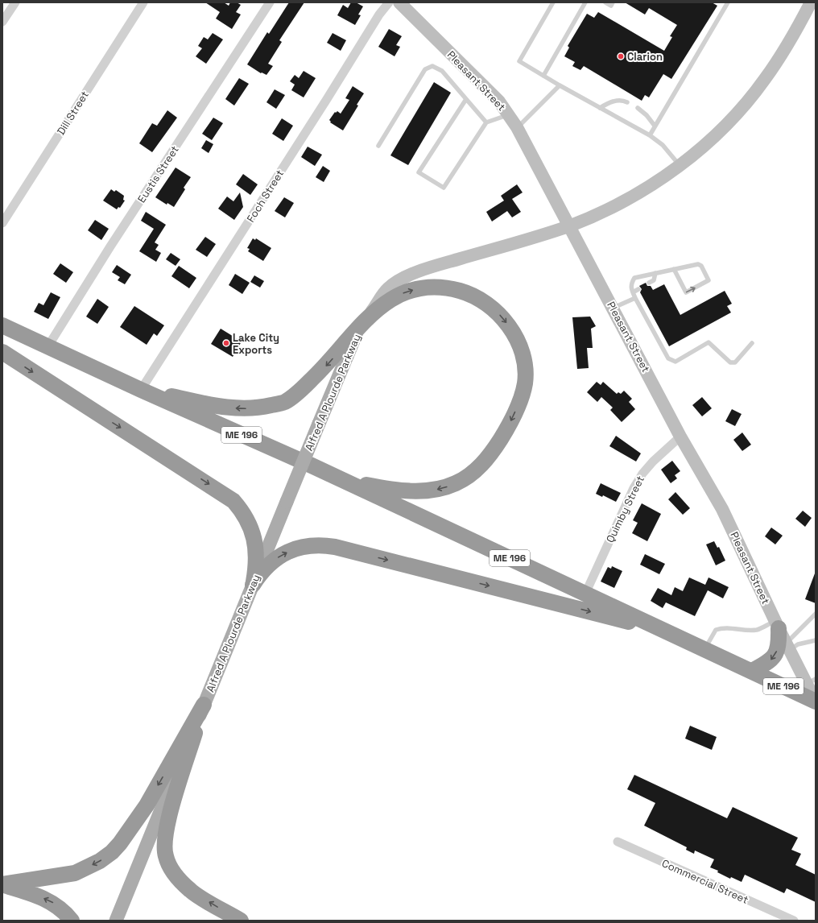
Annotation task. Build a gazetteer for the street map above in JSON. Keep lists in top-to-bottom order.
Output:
{
  "streets": {
    "highway": ["ME 196"],
    "main road": ["Pleasant Street", "Alfred A Plourde Parkway"],
    "street": [
      "Dill Street",
      "Eustis Street",
      "Foch Street",
      "Quimby Street",
      "Commercial Street"
    ]
  },
  "crossings": [
    ["Pleasant Street", "Alfred A Plourde Parkway"],
    ["Pleasant Street", "ME 196"],
    ["Pleasant Street", "Quimby Street"],
    ["Eustis Street", "ME 196"],
    ["Foch Street", "ME 196"],
    ["ME 196", "Quimby Street"]
  ],
  "places": ["Clarion", "Lake City Exports"]
}
